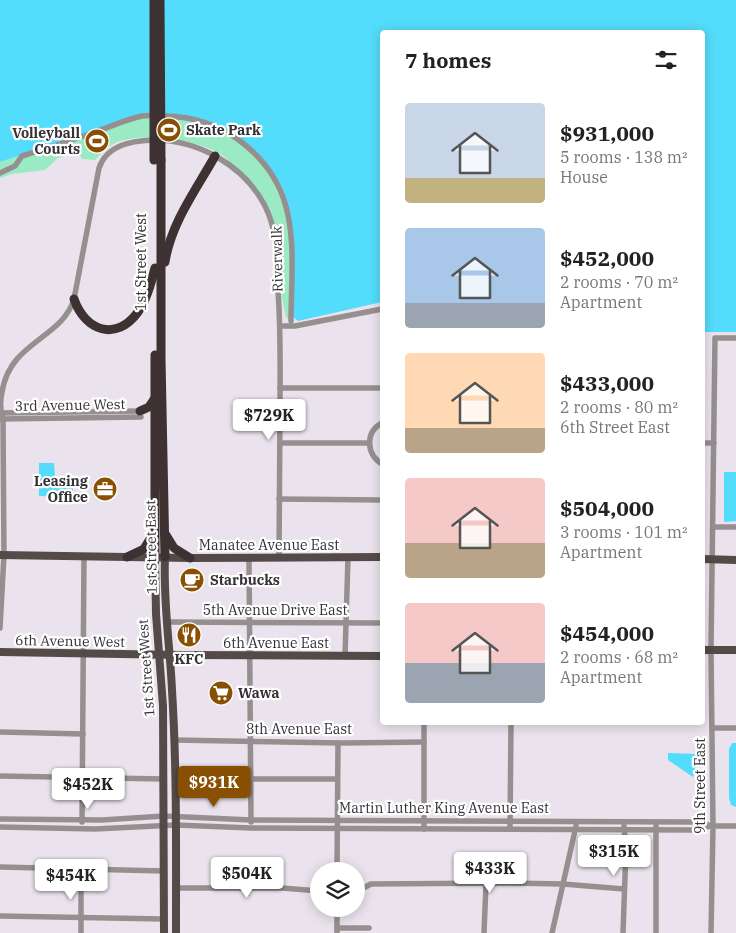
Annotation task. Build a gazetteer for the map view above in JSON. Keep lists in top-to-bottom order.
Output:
{
  "streets": {
    "highway": ["1st Street West", "1st Street East"],
    "main road": ["Manatee Avenue East", "6th Avenue West", "6th Avenue East"],
    "street": [
      "Riverwalk",
      "3rd Avenue West",
      "5th Avenue Drive East",
      "8th Avenue East",
      "9th Street East",
      "Martin Luther King Avenue East"
    ]
  },
  "crossings": [
    ["1st Street West", "Manatee Avenue East"],
    ["1st Street West", "1st Street East"],
    ["1st Street West", "6th Avenue West"],
    ["Manatee Avenue East", "1st Street East"],
    ["1st Street East", "5th Avenue Drive East"],
    ["1st Street East", "6th Avenue West"],
    ["1st Street East", "6th Avenue East"],
    ["1st Street East", "8th Avenue East"],
    ["1st Street East", "Martin Luther King Avenue East"],
    ["6th Avenue West", "6th Avenue East"],
    ["9th Street East", "Martin Luther King Avenue East"]
  ],
  "places": {
    "sports": ["Skate Park", "Volleyball Courts"],
    "office": ["Leasing Office"],
    "cafe": ["Starbucks"],
    "restaurant": ["KFC"],
    "supermarket": ["Wawa"]
  },
  "page": {
    "heading": "7 homes",
    "list": [
      {
        "name": "$931,000",
        "note": "5 rooms · 138 m² · House"
      },
      {
        "name": "$452,000",
        "note": "2 rooms · 70 m² · Apartment"
      },
      {
        "name": "$433,000",
        "note": "2 rooms · 80 m² · 6th Street East"
      },
      {
        "name": "$504,000",
        "note": "3 rooms · 101 m² · Apartment"
      },
      {
        "name": "$454,000",
        "note": "2 rooms · 68 m² · Apartment"
      }
    ],
    "price": [
      "$729K",
      "$931K",
      "$452K",
      "$315K",
      "$433K",
      "$504K",
      "$454K"
    ]
  }
}
